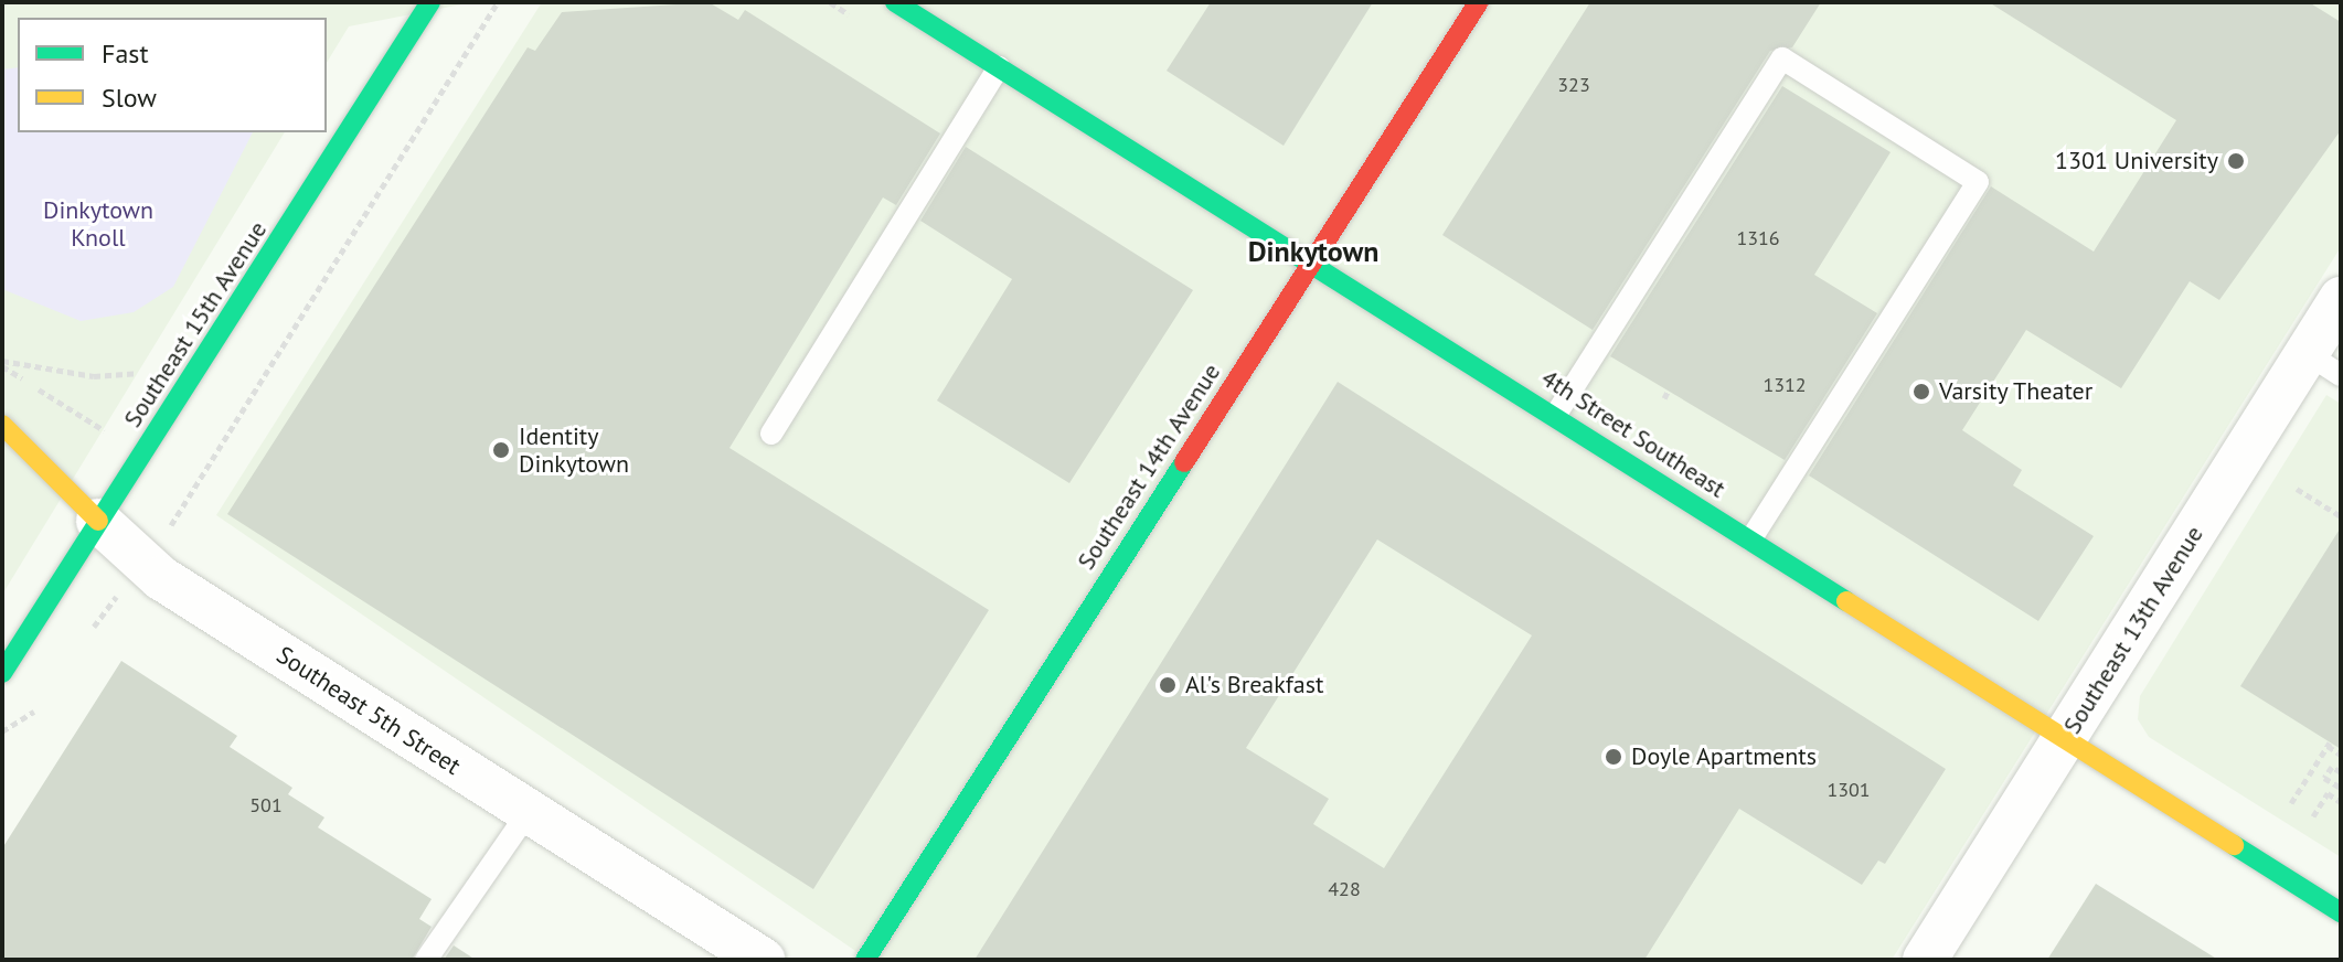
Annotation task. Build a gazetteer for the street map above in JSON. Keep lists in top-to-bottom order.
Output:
{
  "streets": {
    "street": [
      "Southeast 15th Avenue",
      "4th Street Southeast",
      "Southeast 14th Avenue",
      "Southeast 13th Avenue",
      "Southeast 5th Street"
    ]
  },
  "crossings": [
    ["Southeast 15th Avenue", "Southeast 5th Street"],
    ["4th Street Southeast", "Southeast 14th Avenue"],
    ["4th Street Southeast", "Southeast 13th Avenue"]
  ],
  "districts": ["Dinkytown"],
  "parks": ["Dinkytown Knoll"],
  "places": [
    "1301 University",
    "Varsity Theater",
    "Identity Dinkytown",
    "Al's Breakfast",
    "Doyle Apartments"
  ],
  "house_numbers": [
    "323",
    "1316",
    "1312",
    "1301",
    "501",
    "428"
  ],
  "legend": ["Fast", "Slow"]
}
